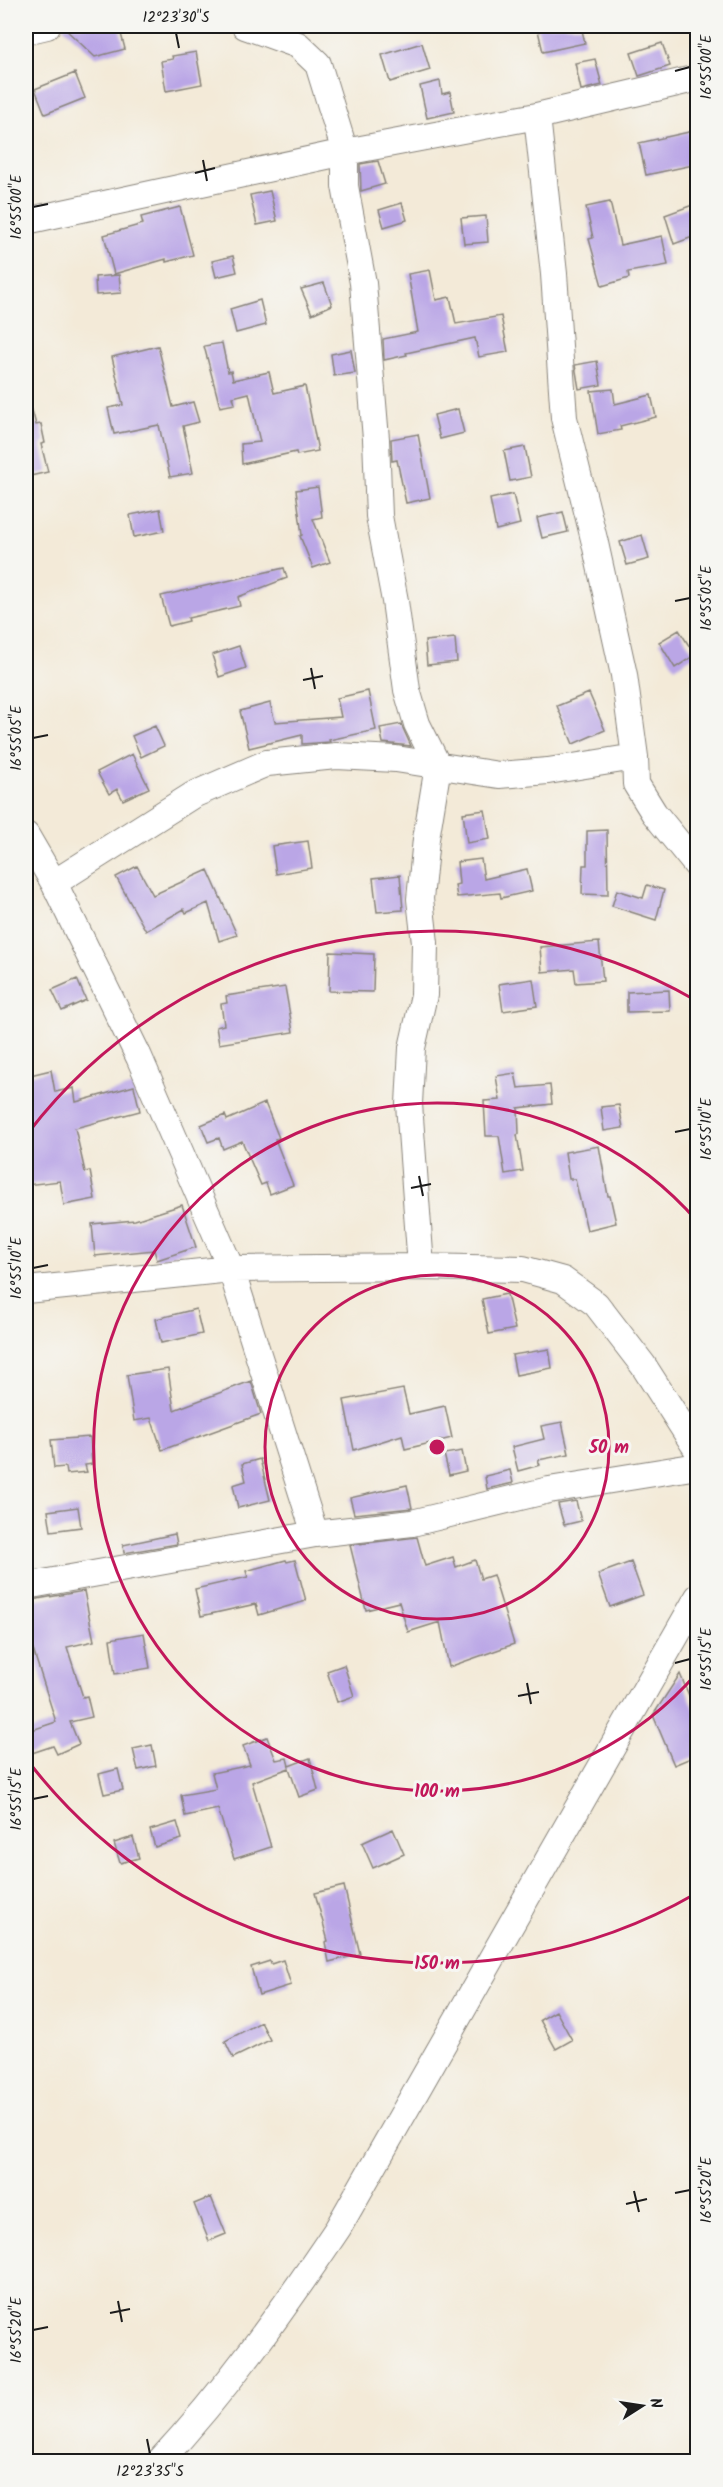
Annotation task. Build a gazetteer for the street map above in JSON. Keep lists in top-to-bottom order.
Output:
{
  "north": "right",
  "coordinates": [
    "12°23'30\"S",
    "16°55'00\"E",
    "16°55'05\"E",
    "16°55'10\"E",
    "16°55'15\"E",
    "16°55'20\"E",
    "12°23'35\"S"
  ],
  "rings": ["50 m", "100 m", "150 m"]
}
